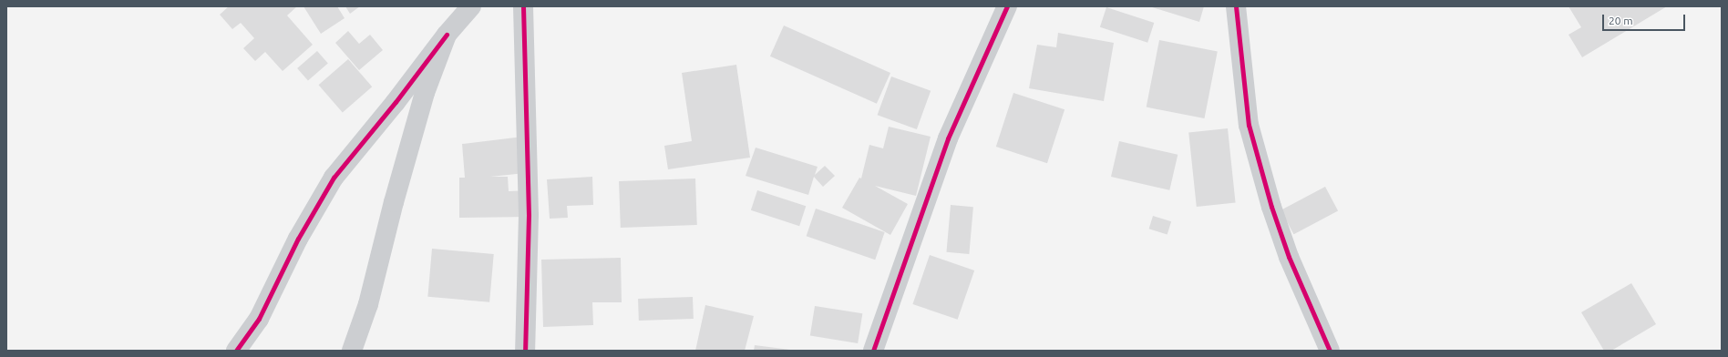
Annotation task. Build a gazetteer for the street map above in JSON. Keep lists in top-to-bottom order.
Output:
{
  "scale_bar": "20 m"
}
